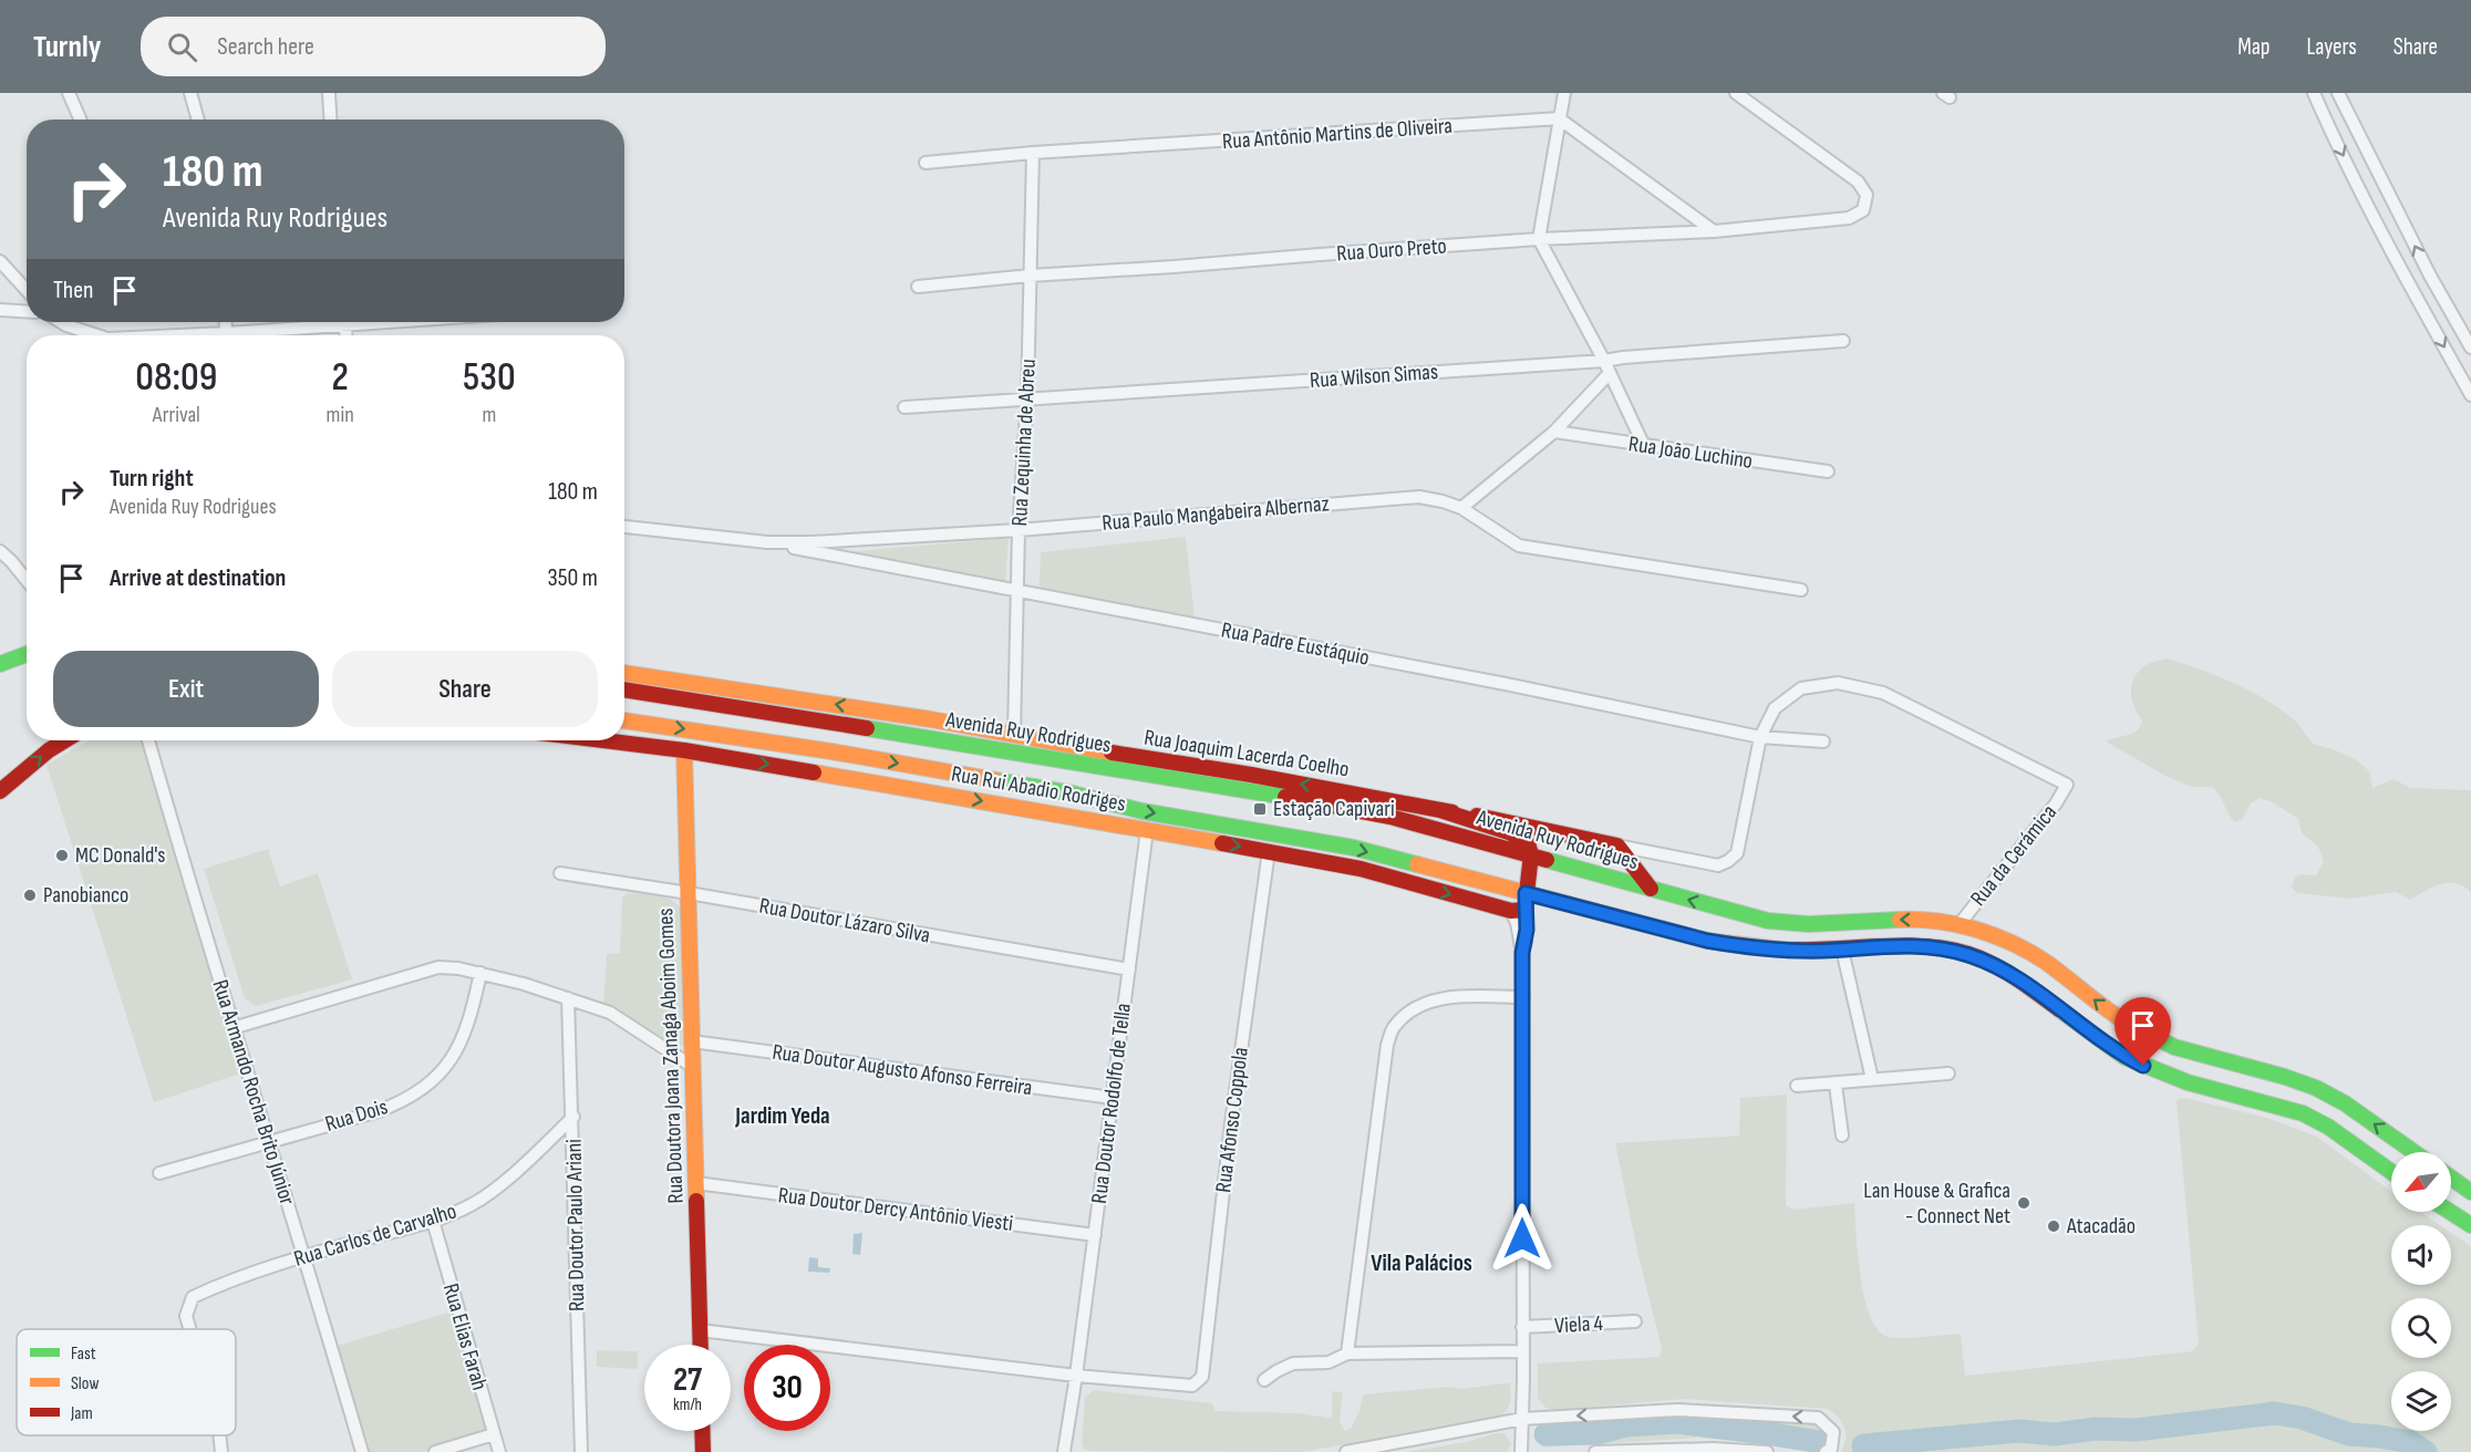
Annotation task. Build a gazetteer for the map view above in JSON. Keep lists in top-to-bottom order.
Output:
{
  "streets": {
    "main road": [
      "Avenida Ruy Rodrigues",
      "Rua Joaquim Lacerda Coelho",
      "Rua Rui Abadio Rodriges",
      "Rua Doutora Joana Zanaga Aboim Gomes"
    ],
    "street": [
      "Rua Antônio Martins de Oliveira",
      "Rua Ouro Preto",
      "Rua Wilson Simas",
      "Rua Zequinha de Abreu",
      "Rua João Luchino",
      "Rua Paulo Mangabeira Albernaz",
      "Rua Padre Eustáquio",
      "Rua da Cerámica",
      "Rua Doutor Lázaro Silva",
      "Rua Doutor Augusto Afonso Ferreira",
      "Rua Armando Rocha Brito Júnior",
      "Rua Doutor Rodolfo de Tella",
      "Rua Dois",
      "Rua Afonso Coppola",
      "Rua Doutor Dercy Antônio Viesti",
      "Rua Doutor Paulo Ariani",
      "Rua Carlos de Carvalho",
      "Viela 4",
      "Rua Elias Farah"
    ]
  },
  "crossings": [
    ["Rua Antônio Martins de Oliveira", "Rua Zequinha de Abreu"],
    ["Rua Ouro Preto", "Rua Zequinha de Abreu"],
    ["Rua Wilson Simas", "Rua Zequinha de Abreu"],
    ["Rua Zequinha de Abreu", "Rua Paulo Mangabeira Albernaz"],
    ["Rua Zequinha de Abreu", "Rua Padre Eustáquio"],
    ["Rua Zequinha de Abreu", "Rua Joaquim Lacerda Coelho"],
    ["Rua Paulo Mangabeira Albernaz", "Rua Padre Eustáquio"],
    ["Rua Padre Eustáquio", "Rua da Cerámica"],
    ["Avenida Ruy Rodrigues", "Rua da Cerámica"],
    ["Rua Rui Abadio Rodriges", "Rua Doutora Joana Zanaga Aboim Gomes"],
    ["Rua Rui Abadio Rodriges", "Rua Doutor Rodolfo de Tella"],
    ["Rua Rui Abadio Rodriges", "Rua Afonso Coppola"],
    ["Rua Doutor Lázaro Silva", "Rua Doutora Joana Zanaga Aboim Gomes"],
    ["Rua Doutor Lázaro Silva", "Rua Doutor Rodolfo de Tella"],
    ["Rua Doutora Joana Zanaga Aboim Gomes", "Rua Doutor Augusto Afonso Ferreira"],
    ["Rua Doutora Joana Zanaga Aboim Gomes", "Rua Doutor Dercy Antônio Viesti"],
    ["Rua Doutor Augusto Afonso Ferreira", "Rua Doutor Rodolfo de Tella"],
    ["Rua Armando Rocha Brito Júnior", "Rua Dois"],
    ["Rua Armando Rocha Brito Júnior", "Rua Carlos de Carvalho"],
    ["Rua Doutor Rodolfo de Tella", "Rua Afonso Coppola"],
    ["Rua Doutor Rodolfo de Tella", "Rua Doutor Dercy Antônio Viesti"],
    ["Rua Doutor Paulo Ariani", "Rua Carlos de Carvalho"],
    ["Rua Carlos de Carvalho", "Rua Elias Farah"]
  ],
  "districts": ["Jardim Yeda", "Vila Palácios"],
  "places": {
    "transit": ["Estação Capivari"],
    "other": [
      "MC Donald's",
      "Panobianco",
      "Lan House & Grafica - Connect Net",
      "Atacadão"
    ]
  },
  "legend": ["Fast", "Slow", "Jam"],
  "north": "bottom left",
  "page": {
    "header": "Turnly",
    "search": "Search here",
    "nav": ["Map", "Layers", "Share"],
    "turn": ["180 m", "Avenida Ruy Rodrigues"],
    "then": "Then",
    "eta": [
      "08:09",
      "Arrival",
      "2",
      "min",
      "530",
      "m"
    ],
    "list": [
      {
        "name": "Turn right",
        "note": "Avenida Ruy Rodrigues",
        "value": "180 m"
      },
      {
        "name": "Arrive at destination",
        "value": "350 m"
      }
    ],
    "buttons": ["Exit", "Share"],
    "speed": "27 km/h",
    "limit": "30"
  }
}
